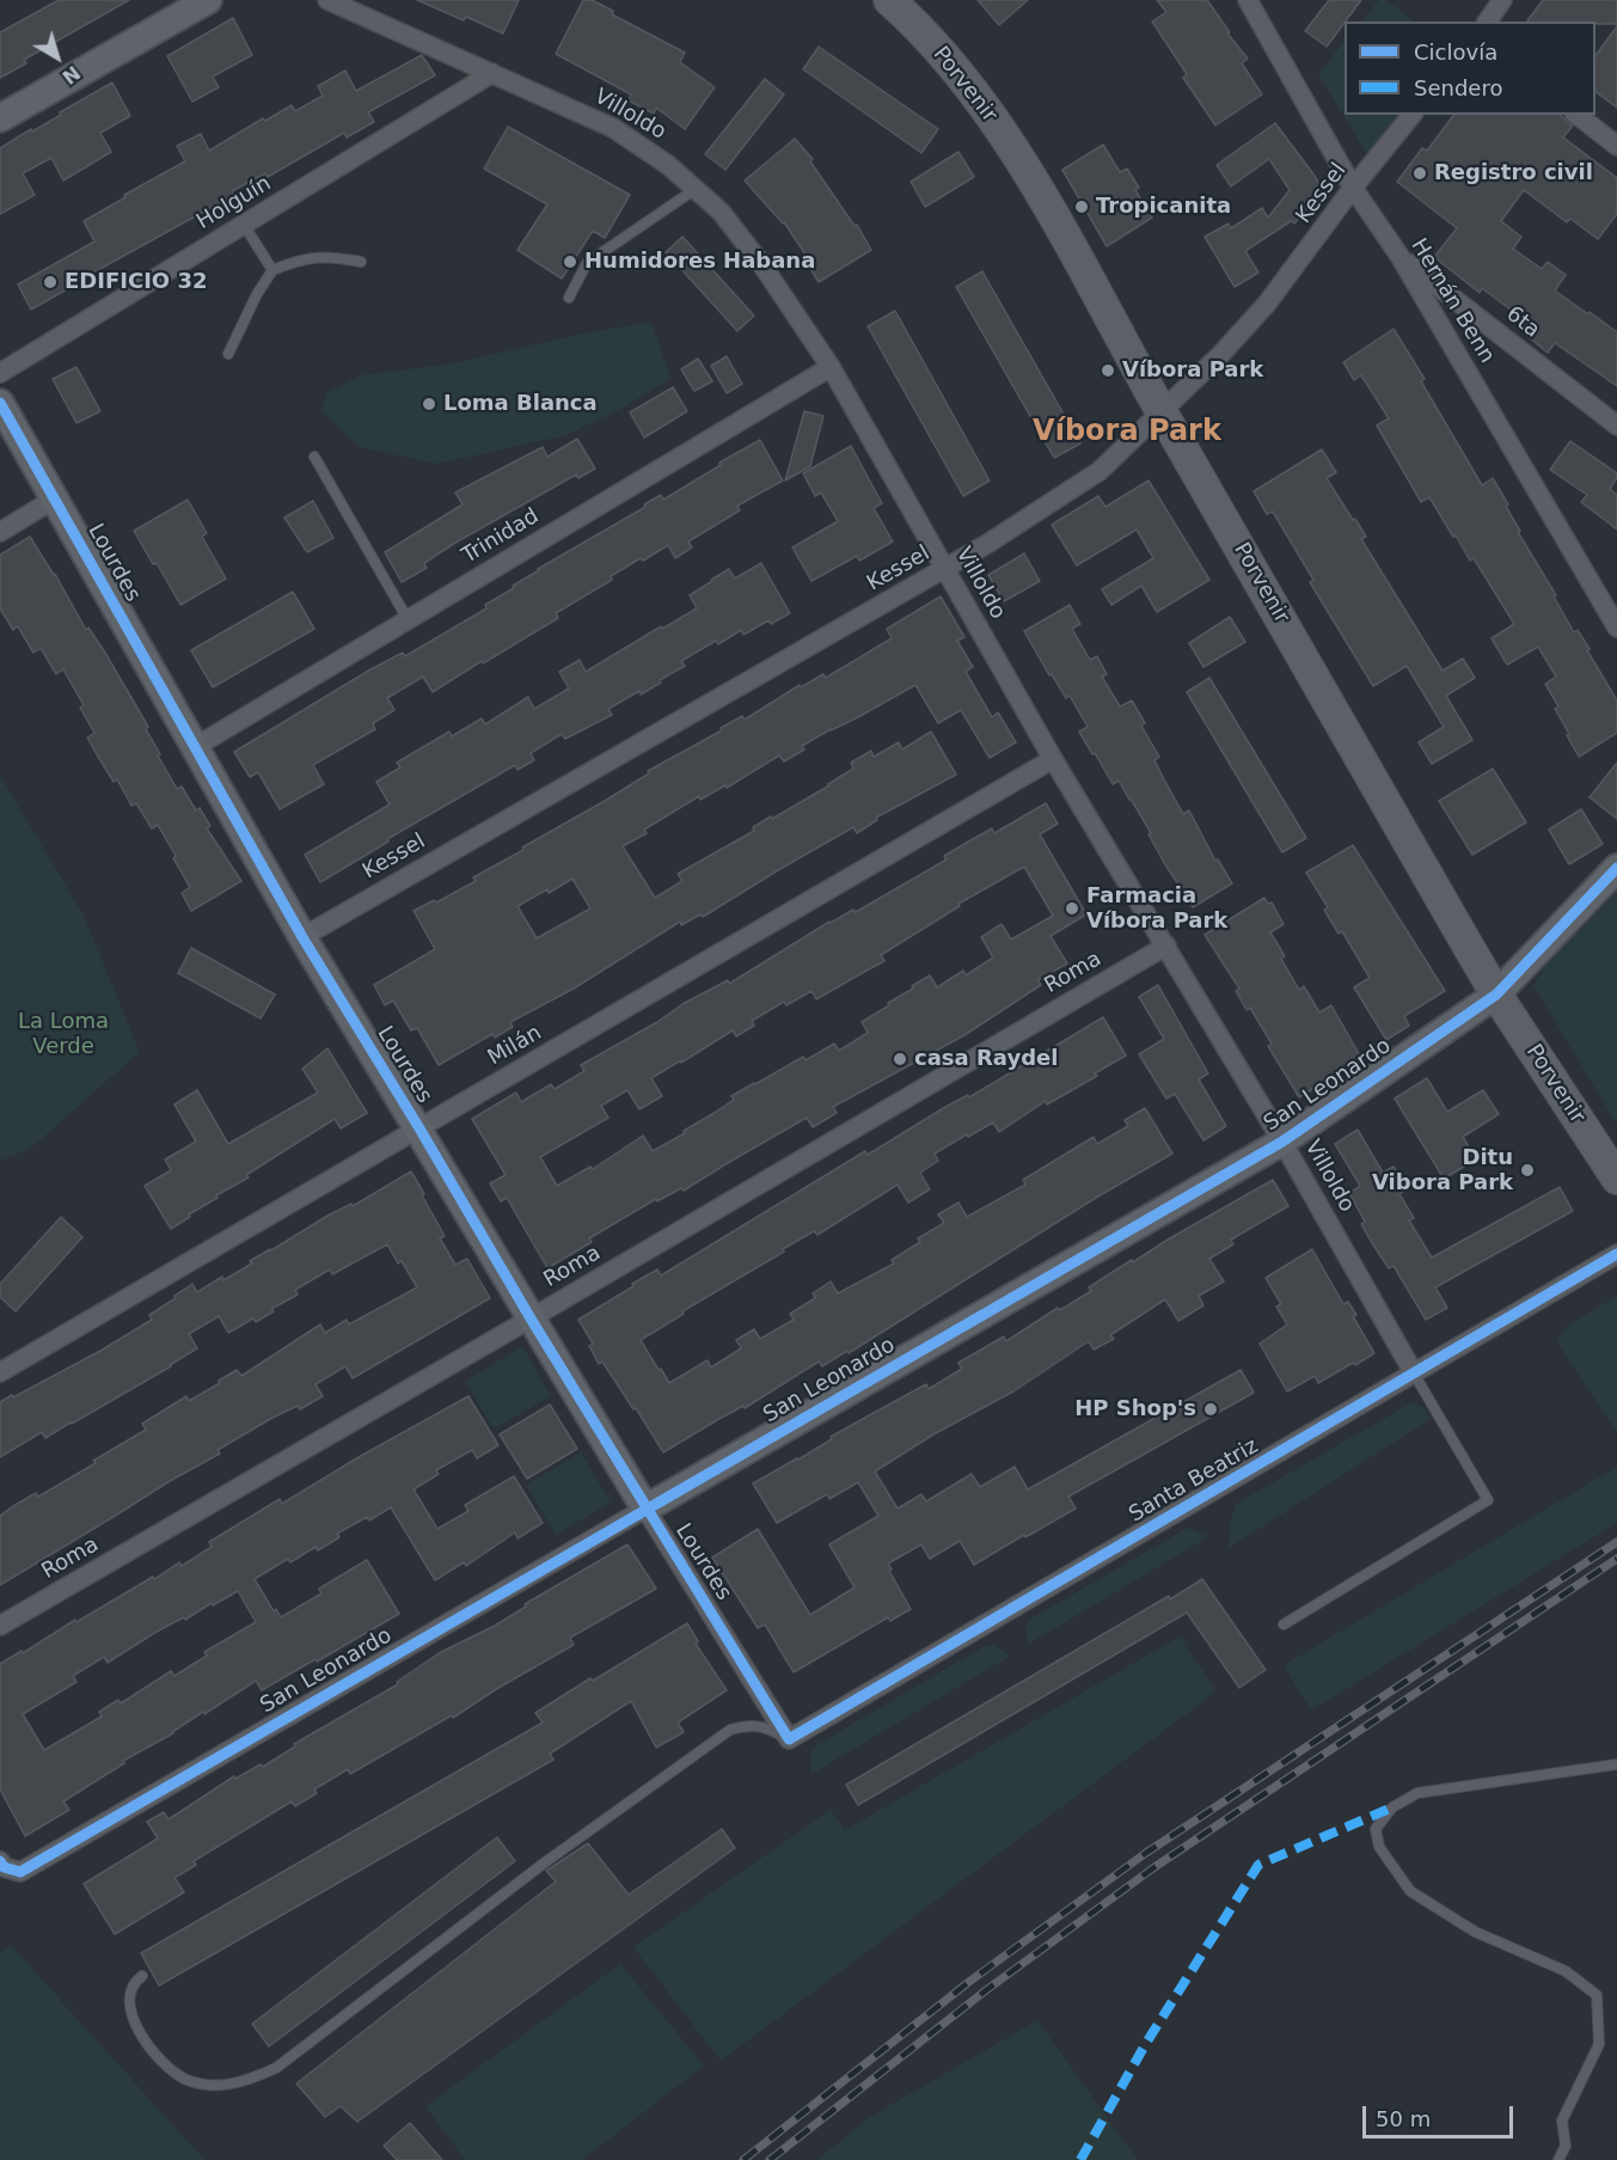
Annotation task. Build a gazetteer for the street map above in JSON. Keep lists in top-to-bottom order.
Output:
{
  "streets": {
    "main road": ["Porvenir"],
    "street": [
      "Villoldo",
      "Kessel",
      "Holguín",
      "Hernán Benn",
      "6ta",
      "Trinidad",
      "Lourdes",
      "Roma",
      "Milán",
      "San Leonardo",
      "Santa Beatriz"
    ]
  },
  "crossings": [
    ["Porvenir", "Kessel"],
    ["Porvenir", "San Leonardo"],
    ["Villoldo", "Kessel"],
    ["Villoldo", "Holguín"],
    ["Villoldo", "Trinidad"],
    ["Villoldo", "Roma"],
    ["Villoldo", "Milán"],
    ["Villoldo", "San Leonardo"],
    ["Villoldo", "Santa Beatriz"],
    ["Kessel", "Hernán Benn"],
    ["Kessel", "Lourdes"],
    ["Hernán Benn", "6ta"],
    ["Trinidad", "Lourdes"],
    ["Lourdes", "Roma"],
    ["Lourdes", "Milán"],
    ["Lourdes", "San Leonardo"],
    ["Lourdes", "Santa Beatriz"]
  ],
  "districts": ["Víbora Park"],
  "parks": ["La Loma Verde"],
  "places": [
    "Registro civil",
    "Tropicanita",
    "Humidores Habana",
    "EDIFICIO 32",
    "Víbora Park",
    "Loma Blanca",
    "Farmacia Víbora Park",
    "casa Raydel",
    "Ditu Vibora Park",
    "HP Shop's"
  ],
  "legend": ["Ciclovía", "Sendero"],
  "scale_bar": "50 m",
  "north": "bottom right"
}
